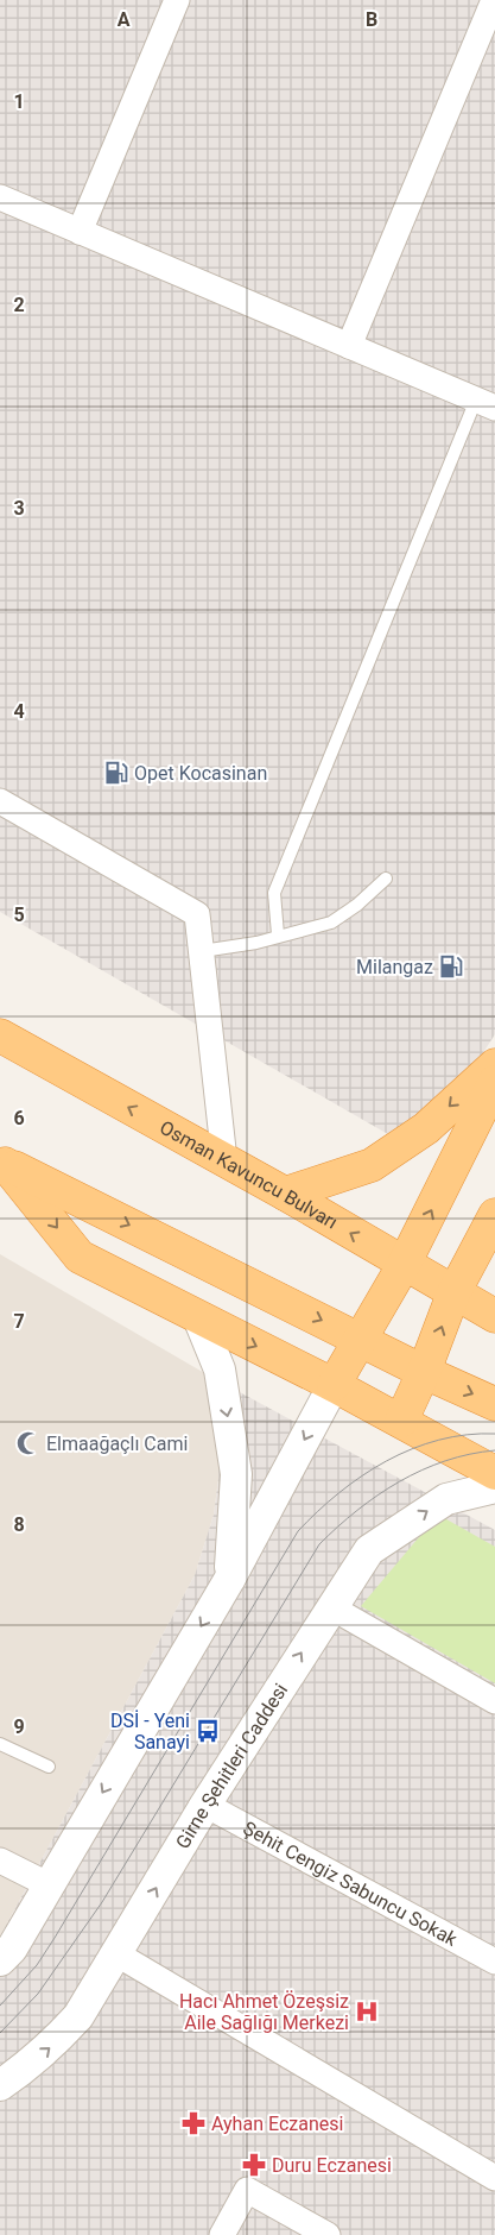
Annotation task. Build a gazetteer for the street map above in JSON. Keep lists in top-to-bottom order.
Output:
{
  "streets": {
    "highway": ["Osman Kavuncu Bulvarı"],
    "street": ["Girne Şehitleri Caddesi", "Şehit Cengiz Sabuncu Sokak"]
  },
  "crossings": [
    ["Girne Şehitleri Caddesi", "Şehit Cengiz Sabuncu Sokak"]
  ],
  "places": {
    "fuel station": ["Opet Kocasinan", "Milangaz"],
    "mosque": ["Elmaağaçlı Cami"],
    "bus stop": ["DSİ - Yeni Sanayi"],
    "hospital": ["Hacı Ahmet Özeşsiz Aile Sağlığı Merkezi"],
    "pharmacy": ["Ayhan Eczanesi", "Duru Eczanesi"]
  },
  "grid": {
    "columns": ["A", "B"],
    "rows": [
      "1",
      "2",
      "3",
      "4",
      "5",
      "6",
      "7",
      "8",
      "9"
    ]
  }
}
